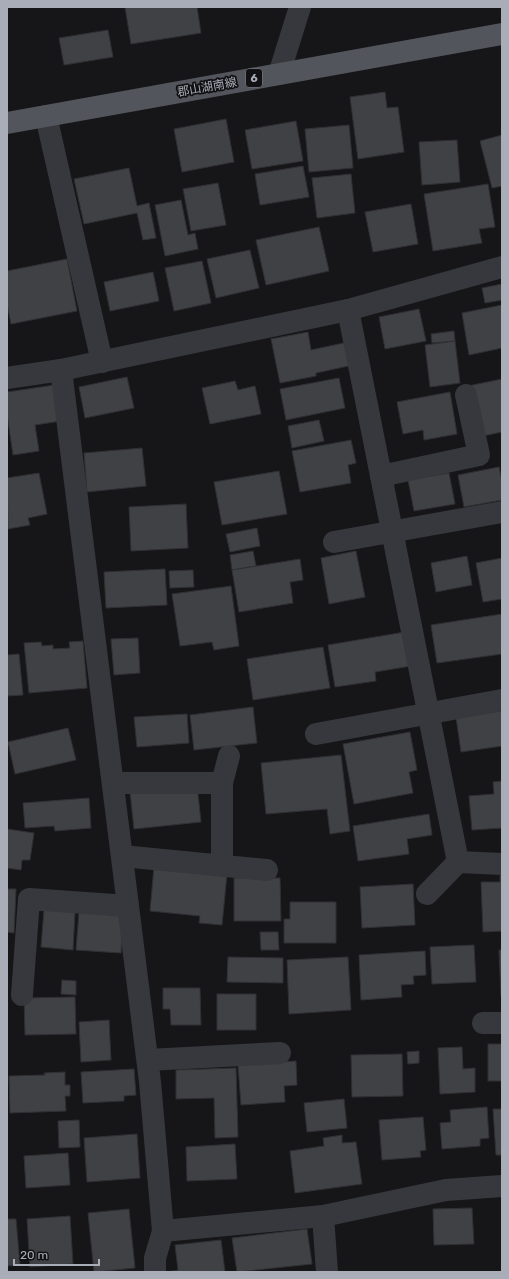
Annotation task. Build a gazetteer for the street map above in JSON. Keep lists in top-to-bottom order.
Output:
{
  "streets": {
    "main road": ["6", "郡山湖南線"]
  },
  "scale_bar": "20 m"
}
